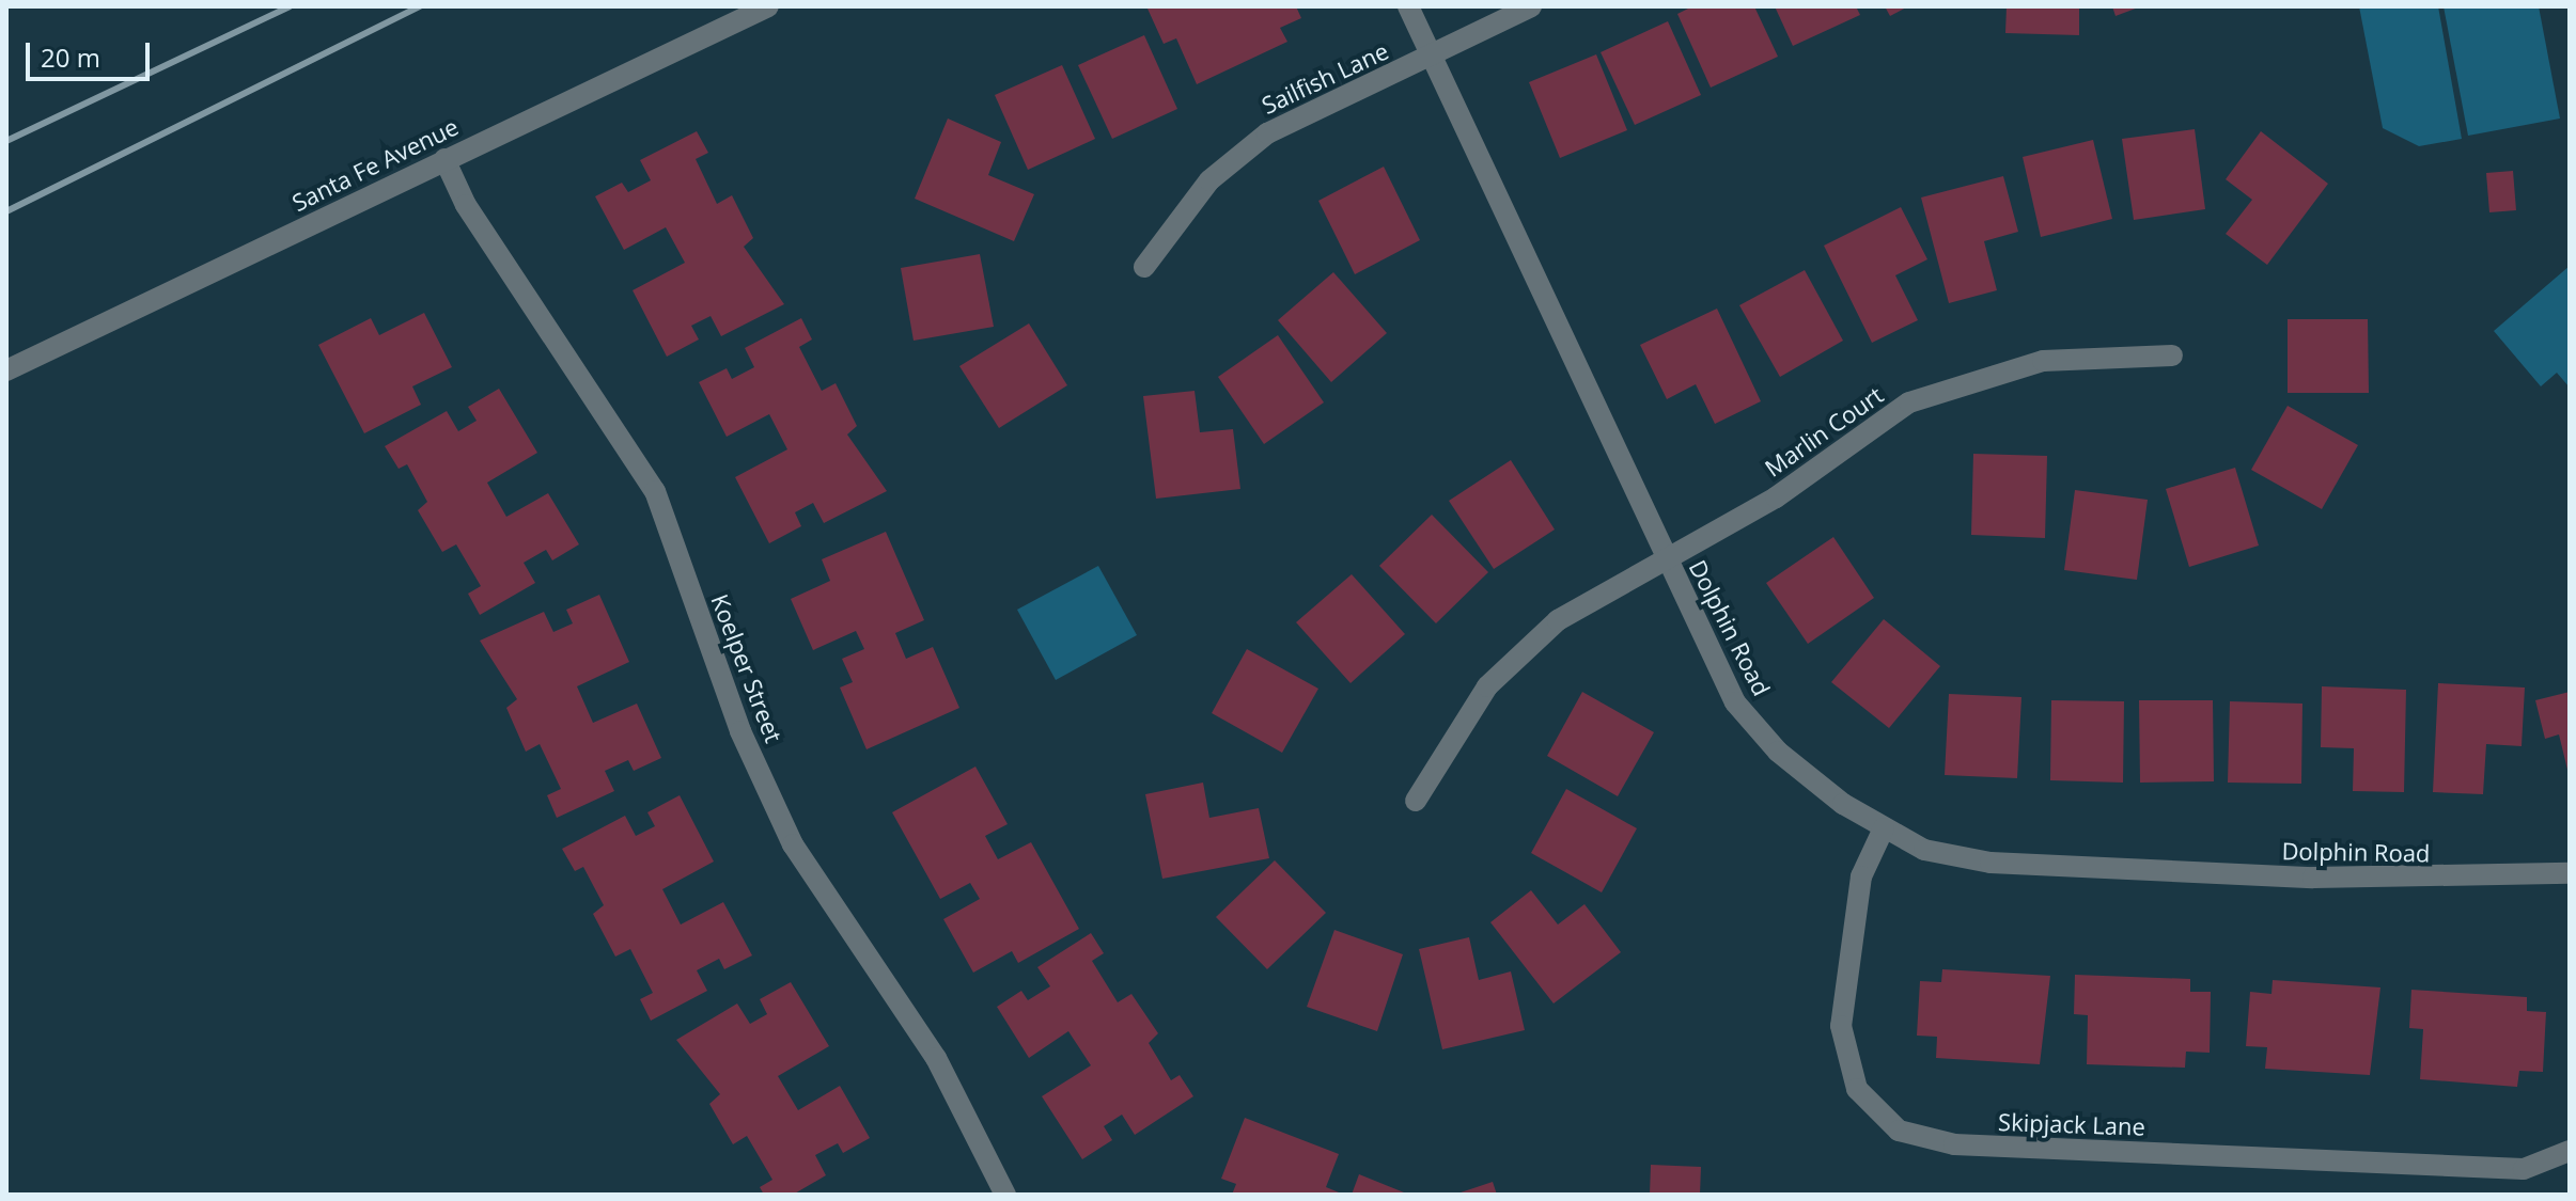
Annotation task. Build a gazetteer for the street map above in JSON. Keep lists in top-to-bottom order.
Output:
{
  "streets": {
    "street": [
      "Sailfish Lane",
      "Santa Fe Avenue",
      "Marlin Court",
      "Dolphin Road",
      "Koelper Street",
      "Skipjack Lane"
    ]
  },
  "crossings": [
    ["Sailfish Lane", "Dolphin Road"],
    ["Santa Fe Avenue", "Koelper Street"],
    ["Marlin Court", "Dolphin Road"],
    ["Dolphin Road", "Skipjack Lane"]
  ],
  "scale_bar": "20 m"
}
